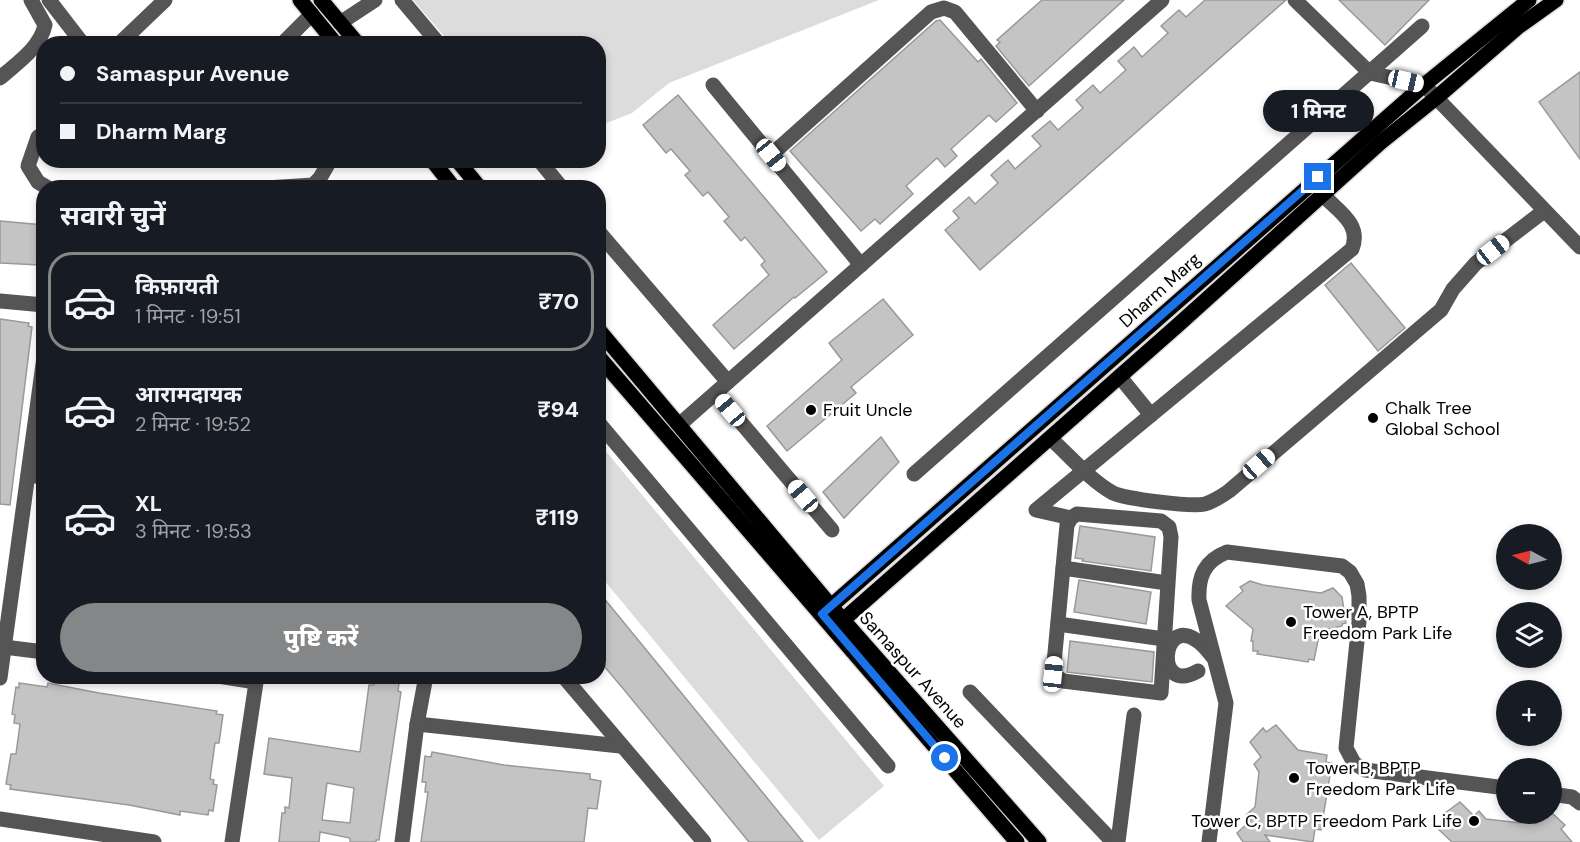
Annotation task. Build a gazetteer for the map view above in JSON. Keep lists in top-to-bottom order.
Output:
{
  "streets": {
    "main road": ["Dharm Marg", "Samaspur Avenue"]
  },
  "crossings": [
    ["Dharm Marg", "Samaspur Avenue"]
  ],
  "places": [
    "Fruit Uncle",
    "Chalk Tree Global School",
    "Tower A, BPTP Freedom Park Life",
    "Tower B, BPTP Freedom Park Life",
    "Tower C, BPTP Freedom Park Life"
  ],
  "north": "left",
  "page": {
    "banner": ["Samaspur Avenue", "Dharm Marg"],
    "bubble": "1 मिनट",
    "heading": "सवारी चुनें",
    "list": [
      {
        "name": "किफ़ायती",
        "note": "1 मिनट · 19:51",
        "value": "₹70"
      },
      {
        "name": "आरामदायक",
        "note": "2 मिनट · 19:52",
        "value": "₹94"
      },
      {
        "name": "XL",
        "note": "3 मिनट · 19:53",
        "value": "₹119"
      }
    ],
    "map_buttons": ["+", "−"],
    "buttons": "पुष्टि करें"
  }
}
